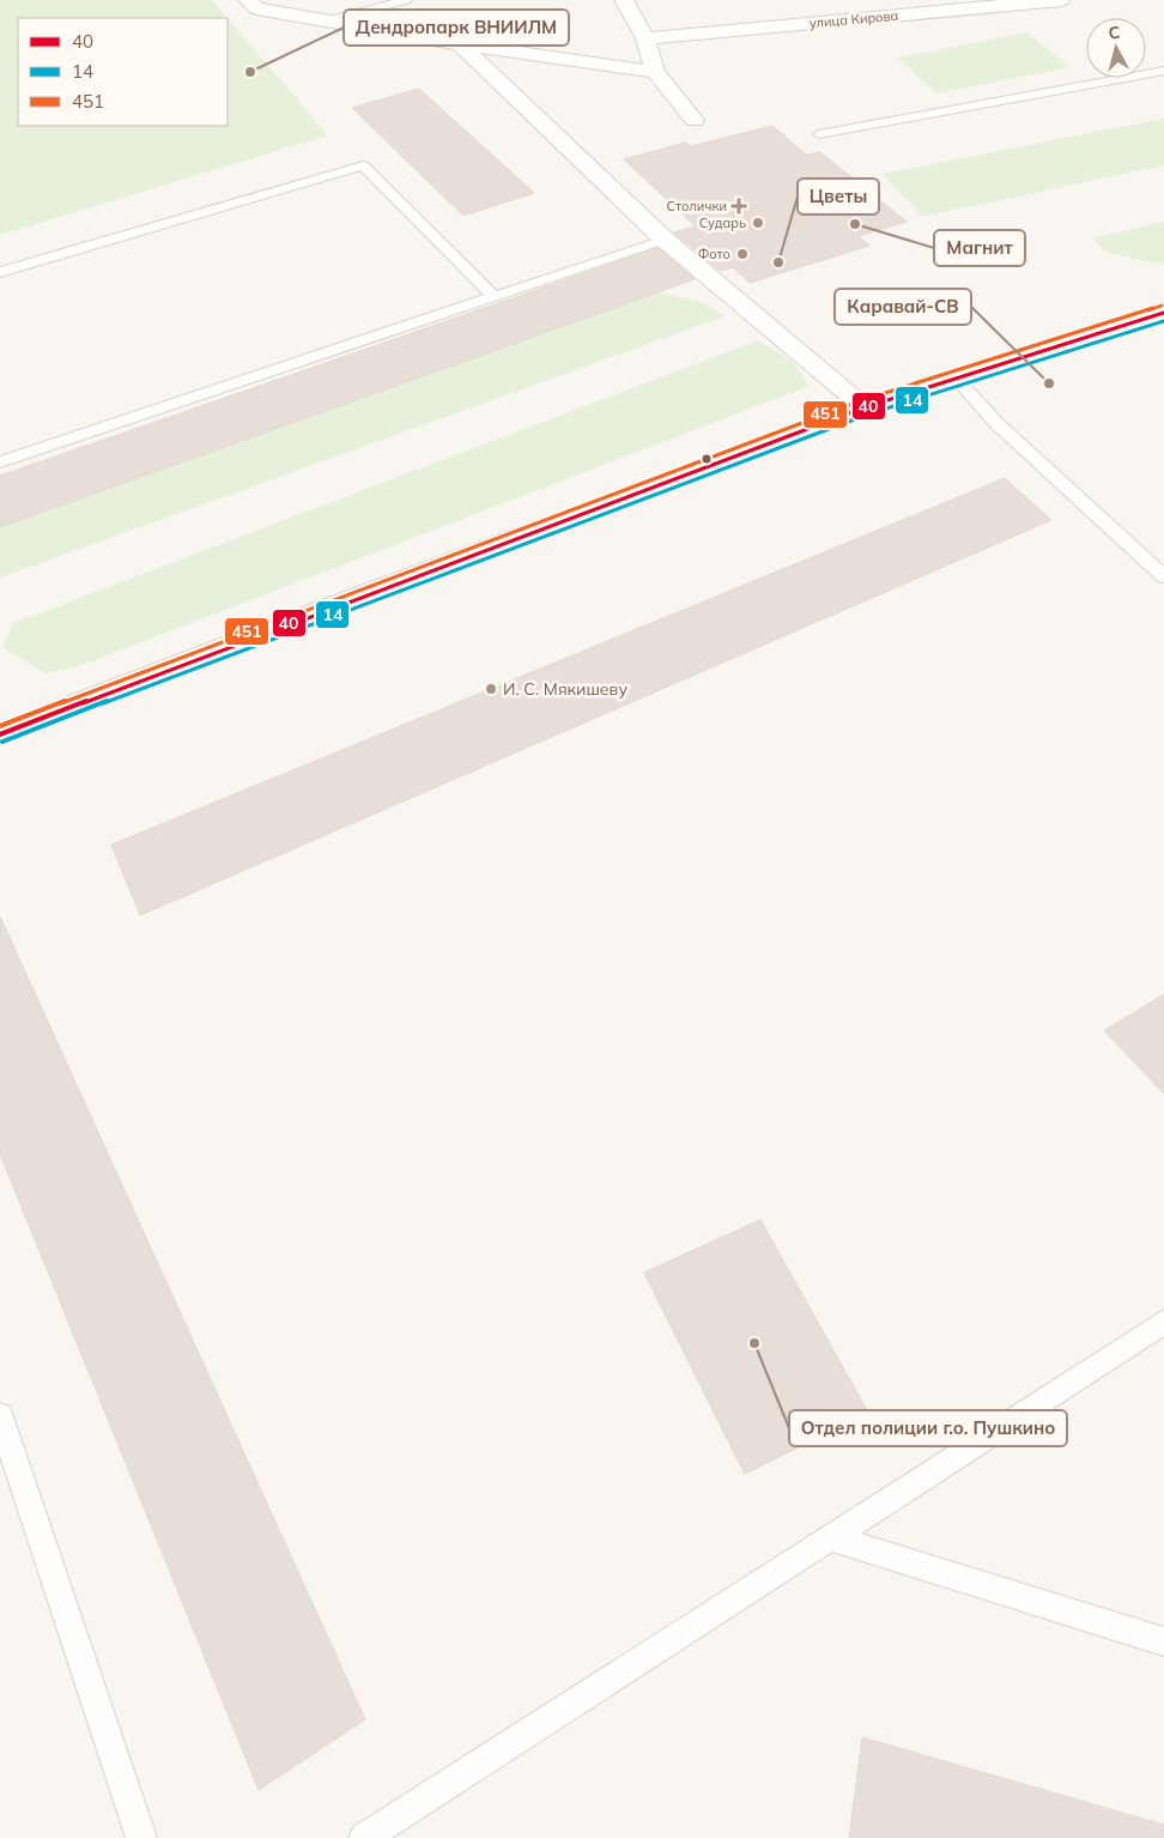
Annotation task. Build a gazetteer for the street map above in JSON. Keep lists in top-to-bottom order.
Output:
{
  "streets": {
    "street": ["улица Кирова"]
  },
  "places": {
    "other": [
      "Дендропарк ВНИИЛМ",
      "Сударь",
      "Магнит",
      "Фото",
      "Цветы",
      "Каравай-СВ",
      "И. С. Мякишеву",
      "Отдел полиции г.о. Пушкино"
    ],
    "health": ["Столички"]
  },
  "lines": ["transit line 451", "transit line 40", "transit line 14"],
  "legend": ["40", "14", "451"],
  "north": "top"
}
